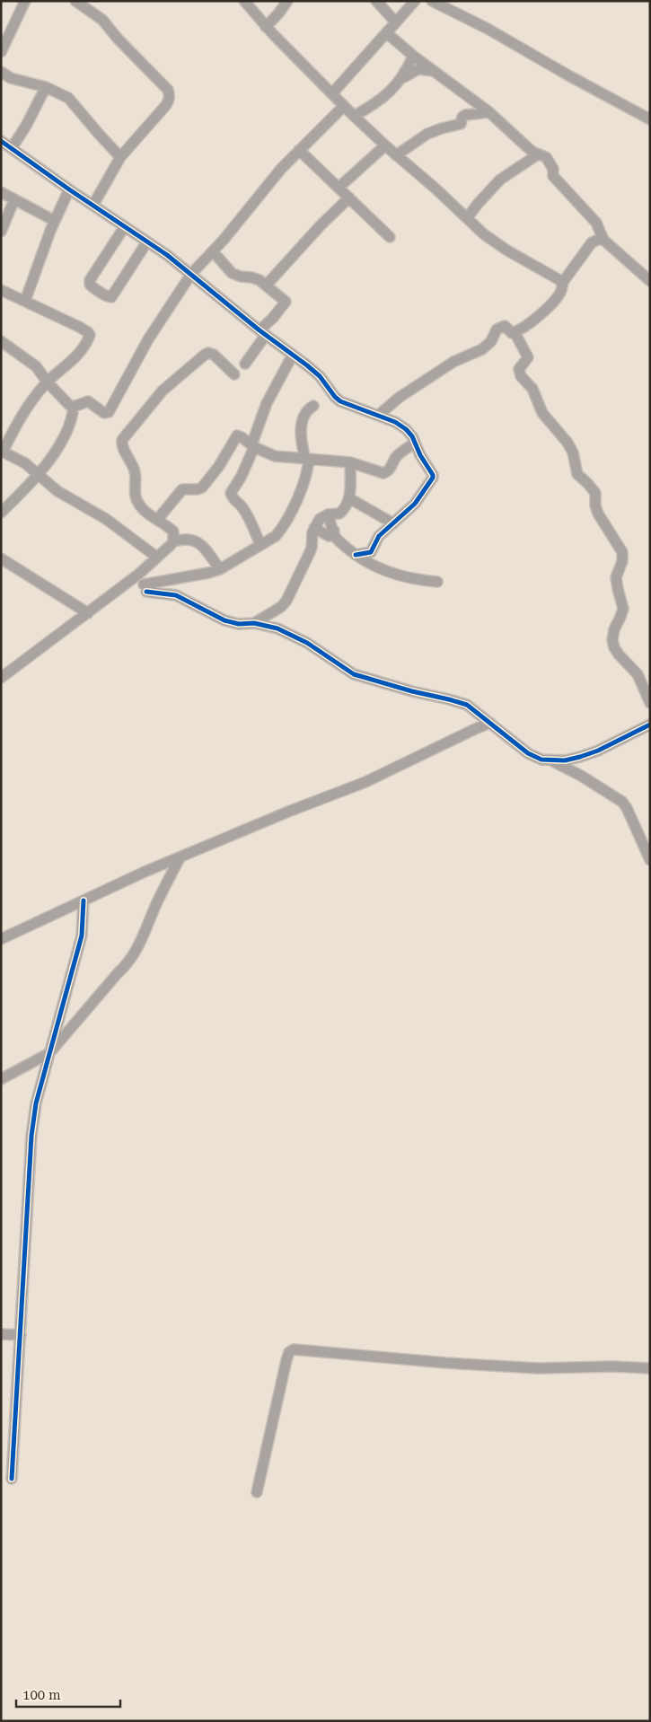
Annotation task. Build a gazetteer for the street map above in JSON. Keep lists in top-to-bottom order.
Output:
{
  "scale_bar": "100 m"
}
